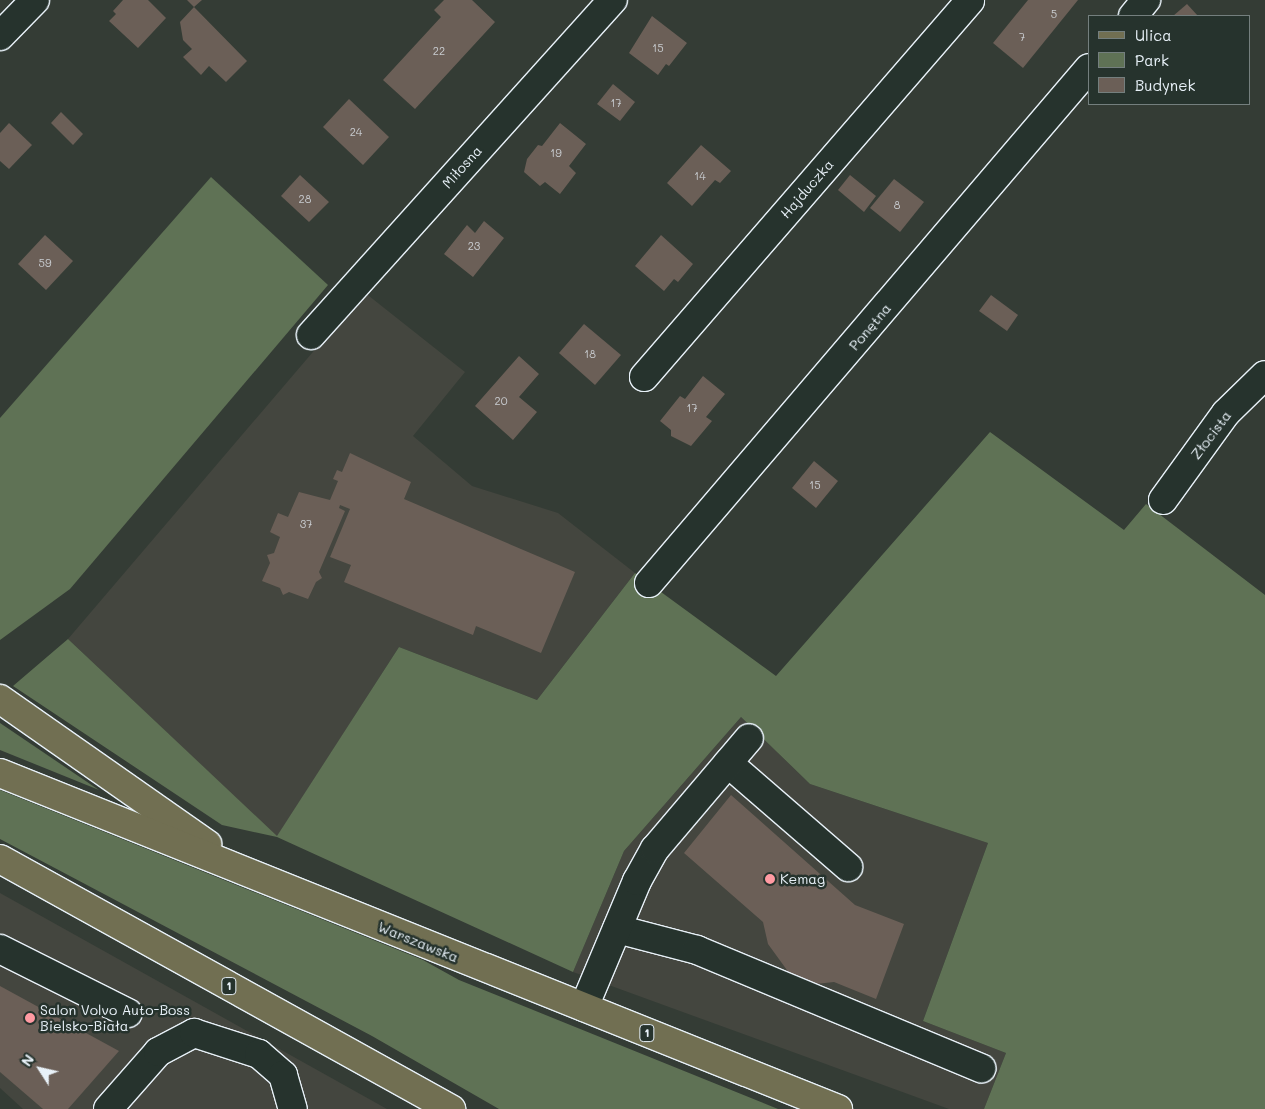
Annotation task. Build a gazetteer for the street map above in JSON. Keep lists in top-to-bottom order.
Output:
{
  "streets": {
    "main road": ["Warszawska", "1"],
    "street": [
      "Miłosna",
      "Hajduczka",
      "Ponętna",
      "Złocista"
    ]
  },
  "places": ["Kemag", "Salon Volvo Auto-Boss Bielsko-Biała"],
  "house_numbers": [
    "5",
    "7",
    "15",
    "22",
    "17",
    "24",
    "19",
    "14",
    "28",
    "8",
    "23",
    "59",
    "18",
    "20",
    "17",
    "15",
    "37"
  ],
  "legend": ["Ulica", "Park", "Budynek"],
  "north": "top left"
}
